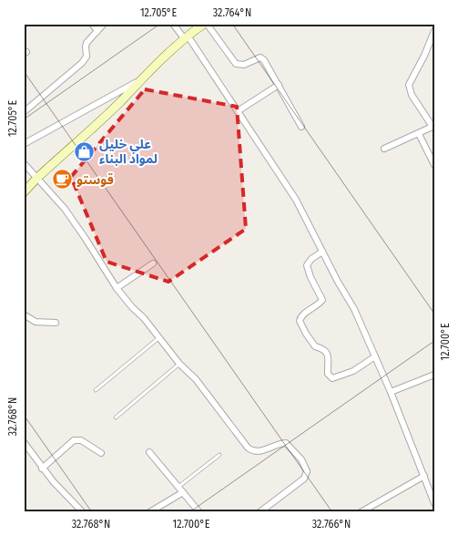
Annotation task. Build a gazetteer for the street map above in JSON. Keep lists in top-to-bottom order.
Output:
{
  "places": {
    "shop": ["علي خليل لمواد البناء"],
    "cafe": ["قوستو"]
  },
  "coordinates": [
    "12.705°E",
    "32.764°N",
    "12.700°E",
    "32.768°N",
    "32.766°N"
  ]
}
